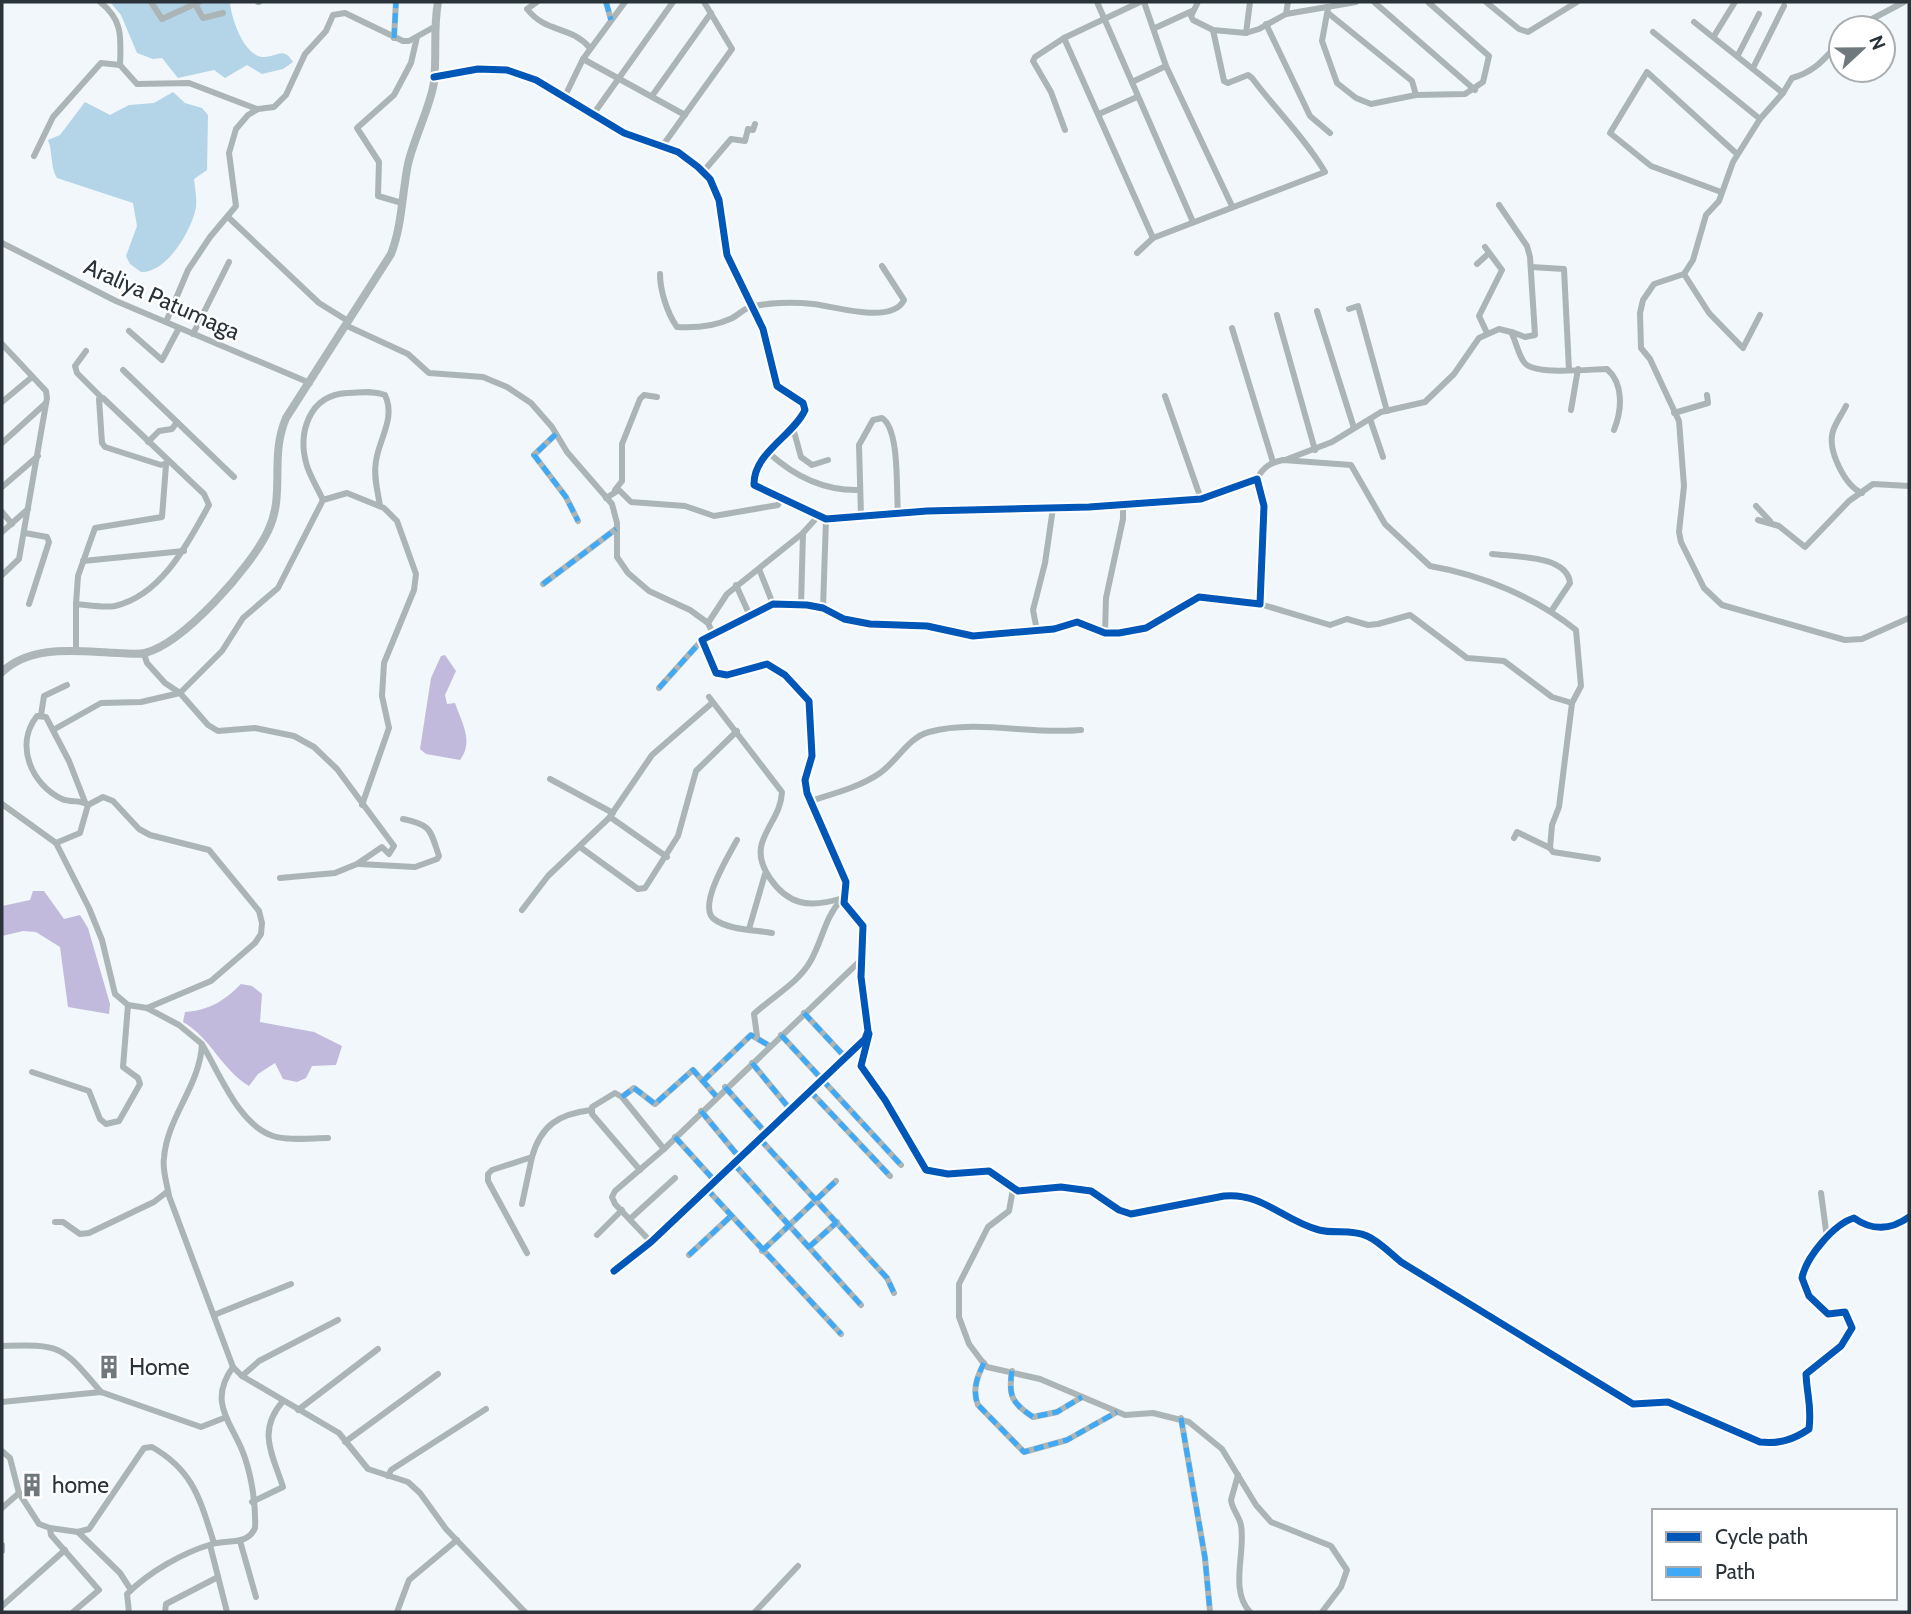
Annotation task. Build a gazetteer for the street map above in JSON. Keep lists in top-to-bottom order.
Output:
{
  "streets": {
    "street": ["Araliya Patumaga"]
  },
  "places": {
    "building": ["Home", "home"]
  },
  "legend": ["Cycle path", "Path"],
  "north": "right"
}
